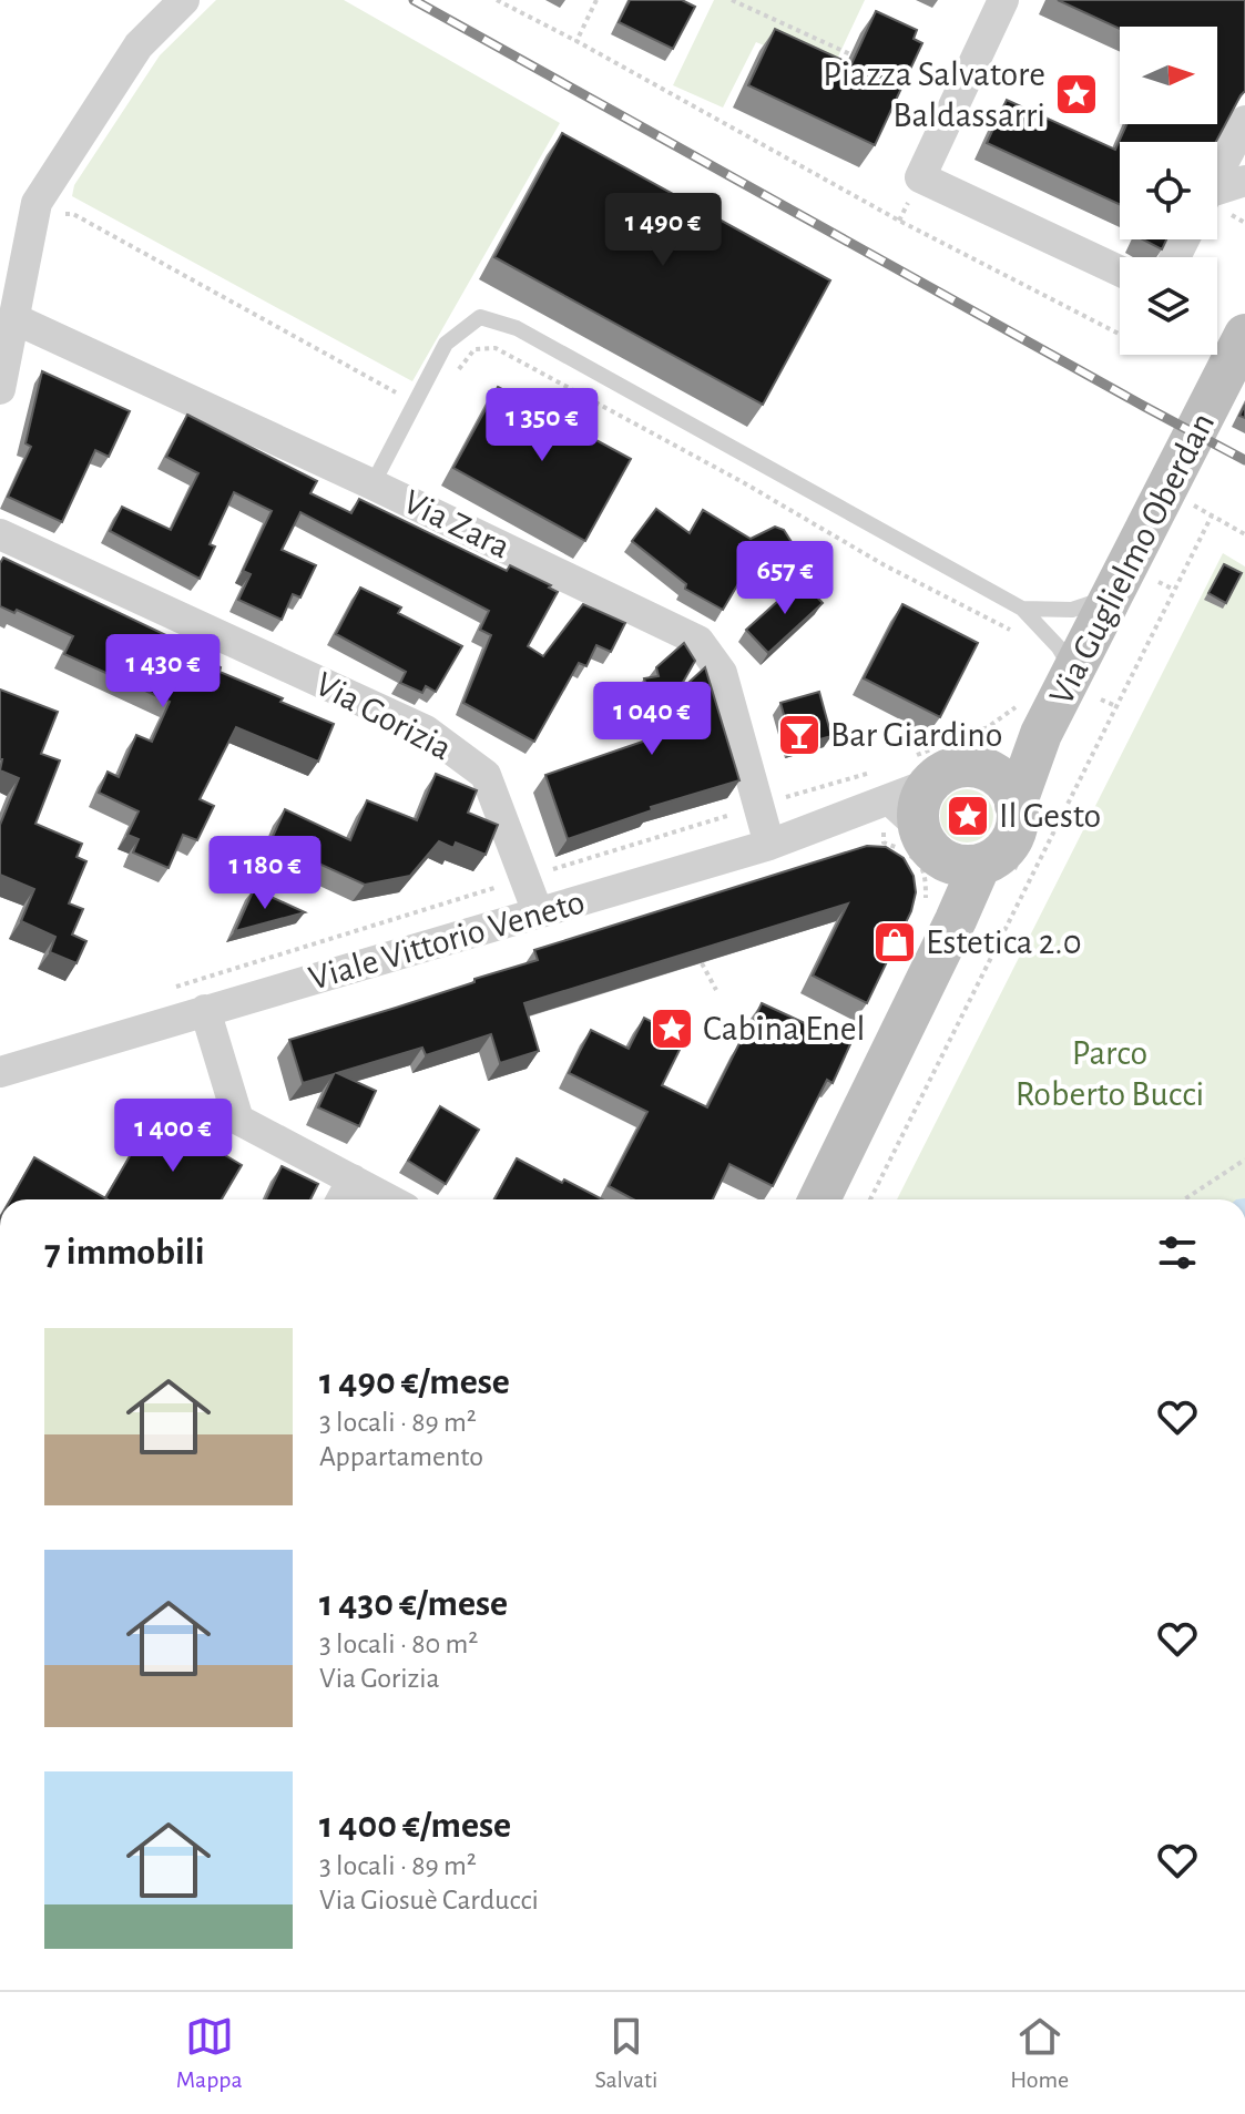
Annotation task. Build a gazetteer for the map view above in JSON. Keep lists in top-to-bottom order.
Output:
{
  "streets": {
    "main road": ["Via Guglielmo Oberdan"],
    "street": ["Via Zara", "Via Gorizia", "Viale Vittorio Veneto"]
  },
  "crossings": [
    ["Via Zara", "Viale Vittorio Veneto"],
    ["Via Gorizia", "Viale Vittorio Veneto"]
  ],
  "parks": ["Parco Roberto Bucci"],
  "places": {
    "place": ["Piazza Salvatore Baldassarri", "Il Gesto", "Cabina Enel"],
    "bar": ["Bar Giardino"],
    "shop": ["Estetica 2.0"]
  },
  "north": "right",
  "page": {
    "price": [
      "1 490 €",
      "1 350 €",
      "657 €",
      "1 430 €",
      "1 040 €",
      "1 180 €",
      "1 400 €"
    ],
    "heading": "7 immobili",
    "list": [
      {
        "name": "1 490 €/mese",
        "note": "3 locali · 89 m² · Appartamento"
      },
      {
        "name": "1 430 €/mese",
        "note": "3 locali · 80 m² · Via Gorizia"
      },
      {
        "name": "1 400 €/mese",
        "note": "3 locali · 89 m² · Via Giosuè Carducci"
      }
    ],
    "tabs": ["Mappa", "Salvati", "Home"]
  }
}
